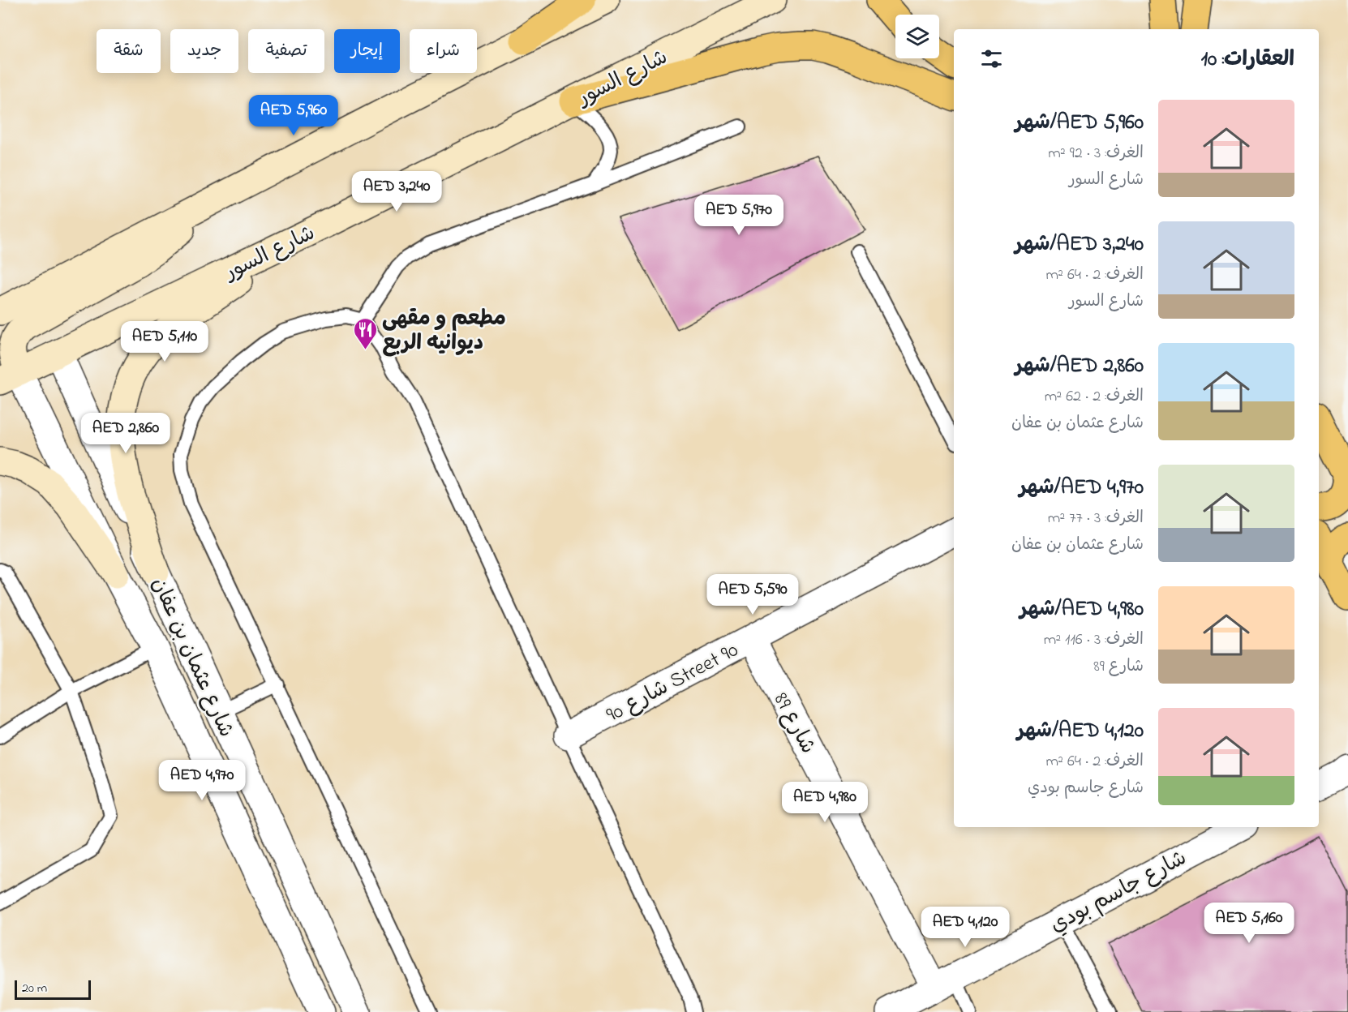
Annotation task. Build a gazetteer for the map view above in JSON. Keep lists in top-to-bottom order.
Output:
{
  "streets": {
    "main road": ["شارع السور"],
    "street": [
      "شارع عثمان بن عفان",
      "شارع 90 Street 90",
      "شارع 89",
      "شارع جاسم بودي"
    ]
  },
  "crossings": [
    ["شارع السور", "شارع عثمان بن عفان"],
    ["شارع 90 Street 90", "شارع 89"],
    ["شارع 89", "شارع جاسم بودي"]
  ],
  "places": {
    "restaurant": ["مطعم و مقهى ديوانيه الربع"]
  },
  "scale_bar": "20 m",
  "page": {
    "chip": [
      "شراء",
      "إيجار",
      "تصفية",
      "جديد",
      "شقة"
    ],
    "heading": "العقارات: 10",
    "list": [
      {
        "name": "AED 5,960/شهر",
        "note": "الغرف: 3 · 92 m² · شارع السور"
      },
      {
        "name": "AED 3,240/شهر",
        "note": "الغرف: 2 · 64 m² · شارع السور"
      },
      {
        "name": "AED 2,860/شهر",
        "note": "الغرف: 2 · 62 m² · شارع عثمان بن عفان"
      },
      {
        "name": "AED 4,970/شهر",
        "note": "الغرف: 3 · 77 m² · شارع عثمان بن عفان"
      },
      {
        "name": "AED 4,980/شهر",
        "note": "الغرف: 3 · 116 m² · شارع 89"
      },
      {
        "name": "AED 4,120/شهر",
        "note": "الغرف: 2 · 64 m² · شارع جاسم بودي"
      }
    ],
    "price": [
      "AED 5,960",
      "AED 3,240",
      "AED 5,970",
      "AED 5,110",
      "AED 2,860",
      "AED 5,590",
      "AED 4,970",
      "AED 4,980",
      "AED 5,160",
      "AED 4,120"
    ],
    "scale": "20 m"
  }
}
